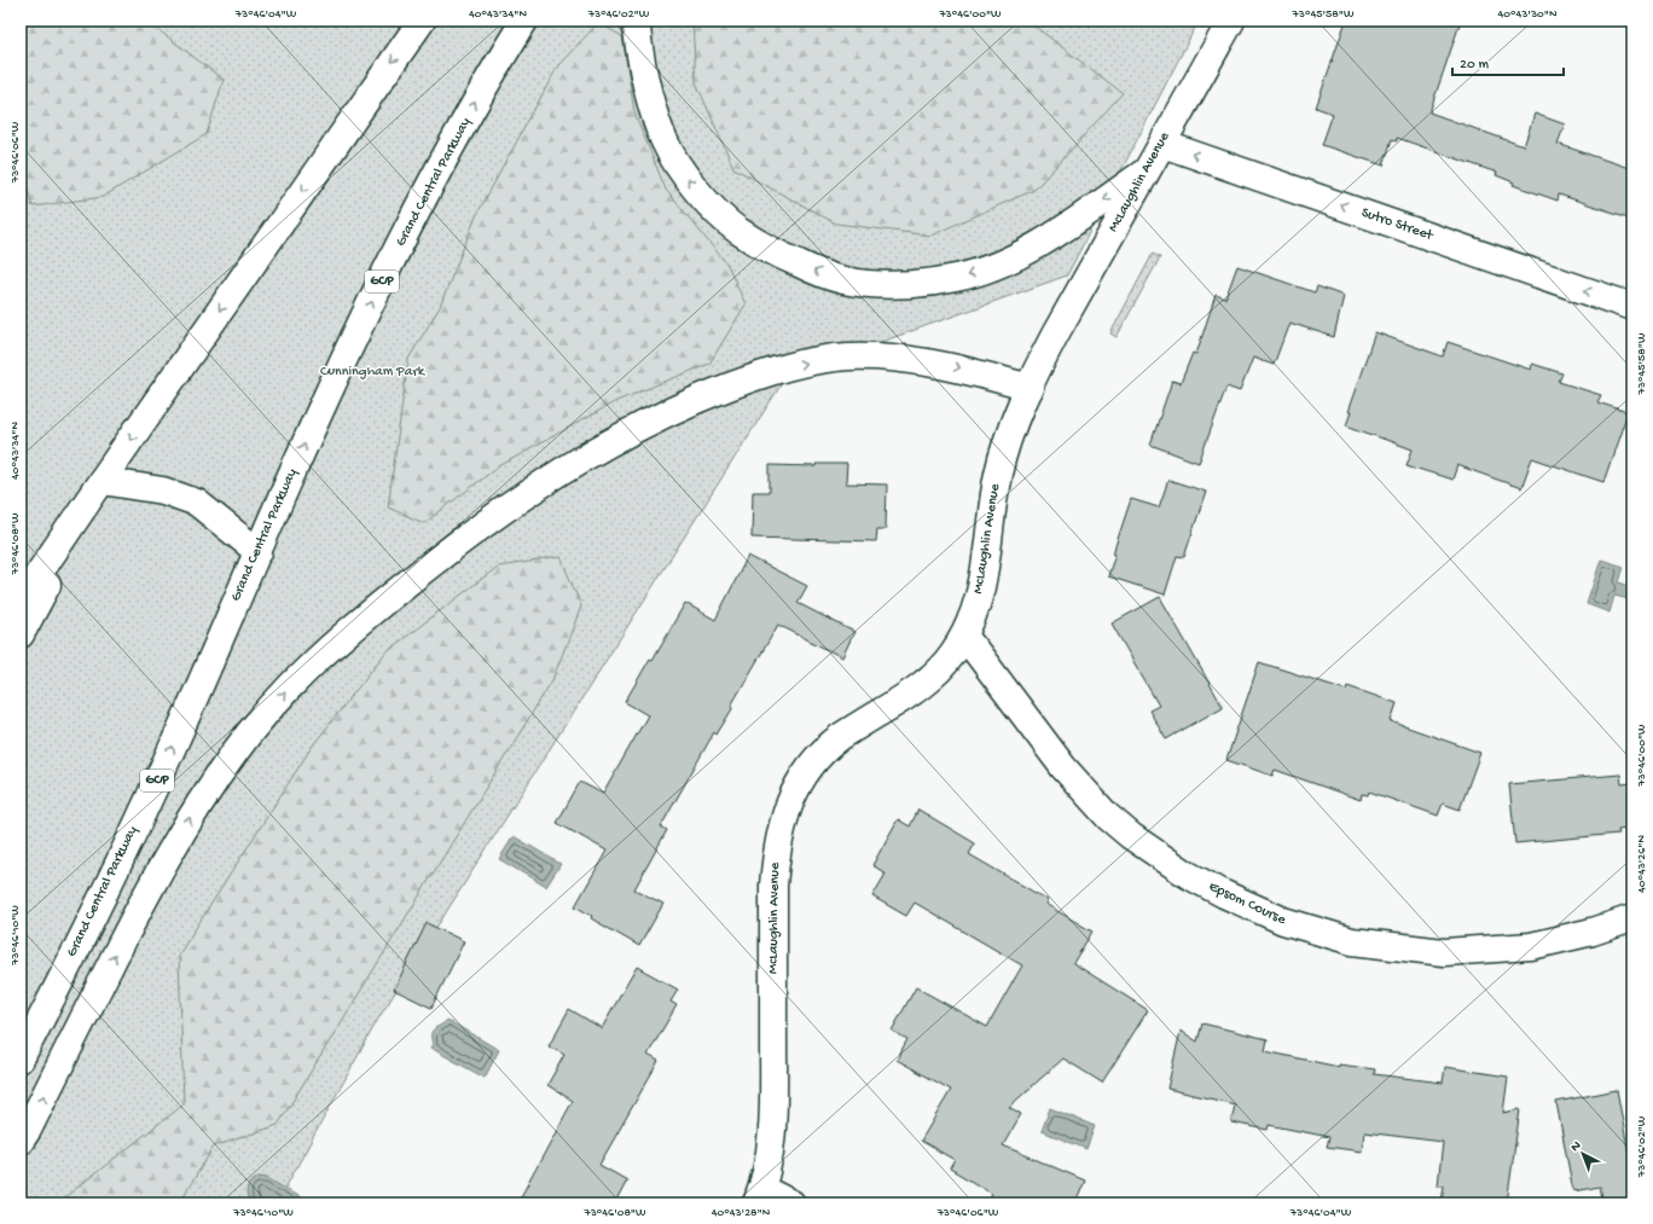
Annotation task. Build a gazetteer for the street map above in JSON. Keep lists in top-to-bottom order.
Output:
{
  "streets": {
    "main road": [
      "Grand Central Parkway",
      "McLaughlin Avenue",
      "Sutro Street",
      "GCP",
      "Epsom Course"
    ]
  },
  "crossings": [
    ["McLaughlin Avenue", "Sutro Street"],
    ["McLaughlin Avenue", "Epsom Course"]
  ],
  "one_way": ["Sutro Street"],
  "parks": ["Cunningham Park"],
  "scale_bar": "20 m",
  "north": "top left",
  "coordinates": [
    "73°46'04\"W",
    "40°43'34\"N",
    "73°46'02\"W",
    "73°46'00\"W",
    "73°45'58\"W",
    "40°43'30\"N",
    "73°46'06\"W",
    "73°46'08\"W",
    "40°43'26\"N",
    "73°46'10\"W",
    "40°43'28\"N"
  ]
}
